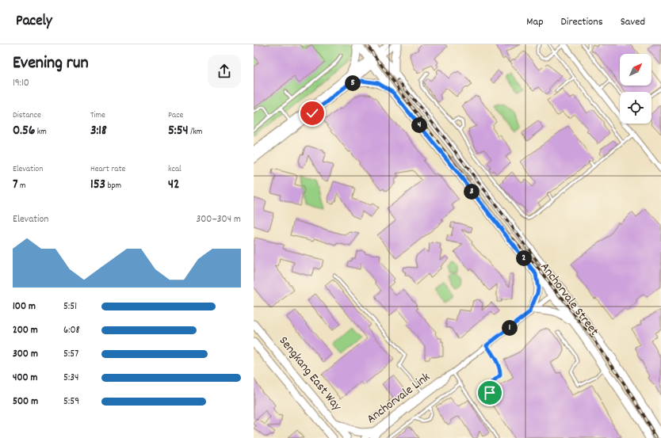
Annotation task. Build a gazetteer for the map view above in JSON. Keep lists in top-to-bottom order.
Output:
{
  "streets": {
    "street": ["Anchorvale Street", "Sengkang East Way", "Anchorvale Link"]
  },
  "crossings": [
    ["Anchorvale Street", "Anchorvale Link"]
  ],
  "north": "top right",
  "page": {
    "header": "Pacely",
    "nav": ["Map", "Directions", "Saved"],
    "heading": ["Evening run", "19:10"],
    "pins": [
      "5",
      "4",
      "3",
      "2",
      "1"
    ],
    "stats": [
      ["Distance", "0.56 km"],
      ["Time", "3:18"],
      ["Pace", "5:54 /km"],
      ["Elevation", "7 m"],
      ["Heart rate", "153 bpm"],
      ["kcal", "42"]
    ],
    "chart": ["Elevation", "300–304 m"],
    "list": [
      {
        "name": "100 m",
        "note": "5:51"
      },
      {
        "name": "200 m",
        "note": "6:08"
      },
      {
        "name": "300 m",
        "note": "5:57"
      },
      {
        "name": "400 m",
        "note": "5:34"
      },
      {
        "name": "500 m",
        "note": "5:59"
      }
    ]
  }
}
